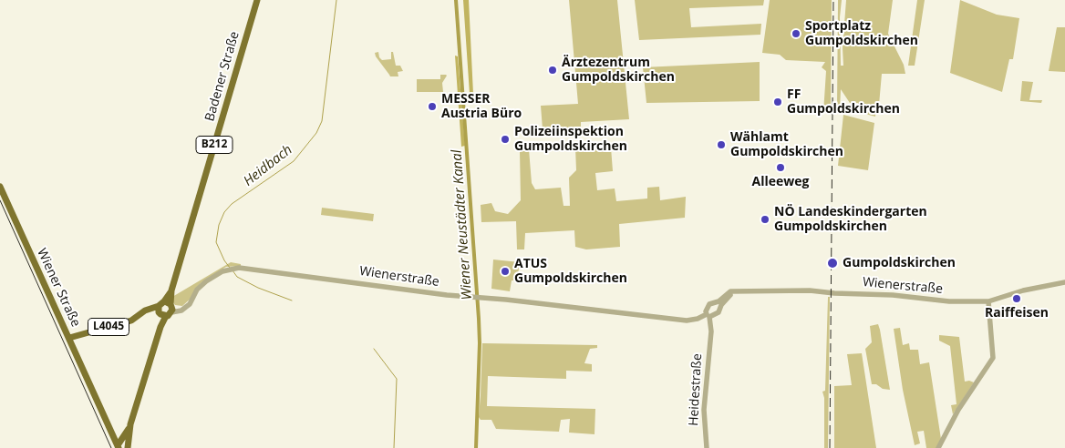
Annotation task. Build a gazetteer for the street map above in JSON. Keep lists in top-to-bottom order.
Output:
{
  "streets": {
    "main road": [
      "Badener Straße",
      "B212",
      "Wiener Straße",
      "L4045"
    ],
    "street": ["Wienerstraße", "Heidestraße"]
  },
  "crossings": [
    ["Badener Straße", "Wienerstraße"],
    ["Badener Straße", "L4045"],
    ["Wienerstraße", "L4045"],
    ["Wienerstraße", "Heidestraße"],
    ["Wiener Straße", "L4045"]
  ],
  "water": ["Heidbach", "Wiener Neustädter Kanal"],
  "places": [
    "Sportplatz Gumpoldskirchen",
    "Ärztezentrum Gumpoldskirchen",
    "FF Gumpoldskirchen",
    "MESSER Austria Büro",
    "Polizeiinspektion Gumpoldskirchen",
    "Wählamt Gumpoldskirchen",
    "Alleeweg",
    "NÖ Landeskindergarten Gumpoldskirchen",
    "Gumpoldskirchen",
    "ATUS Gumpoldskirchen",
    "Raiffeisen"
  ]
}
